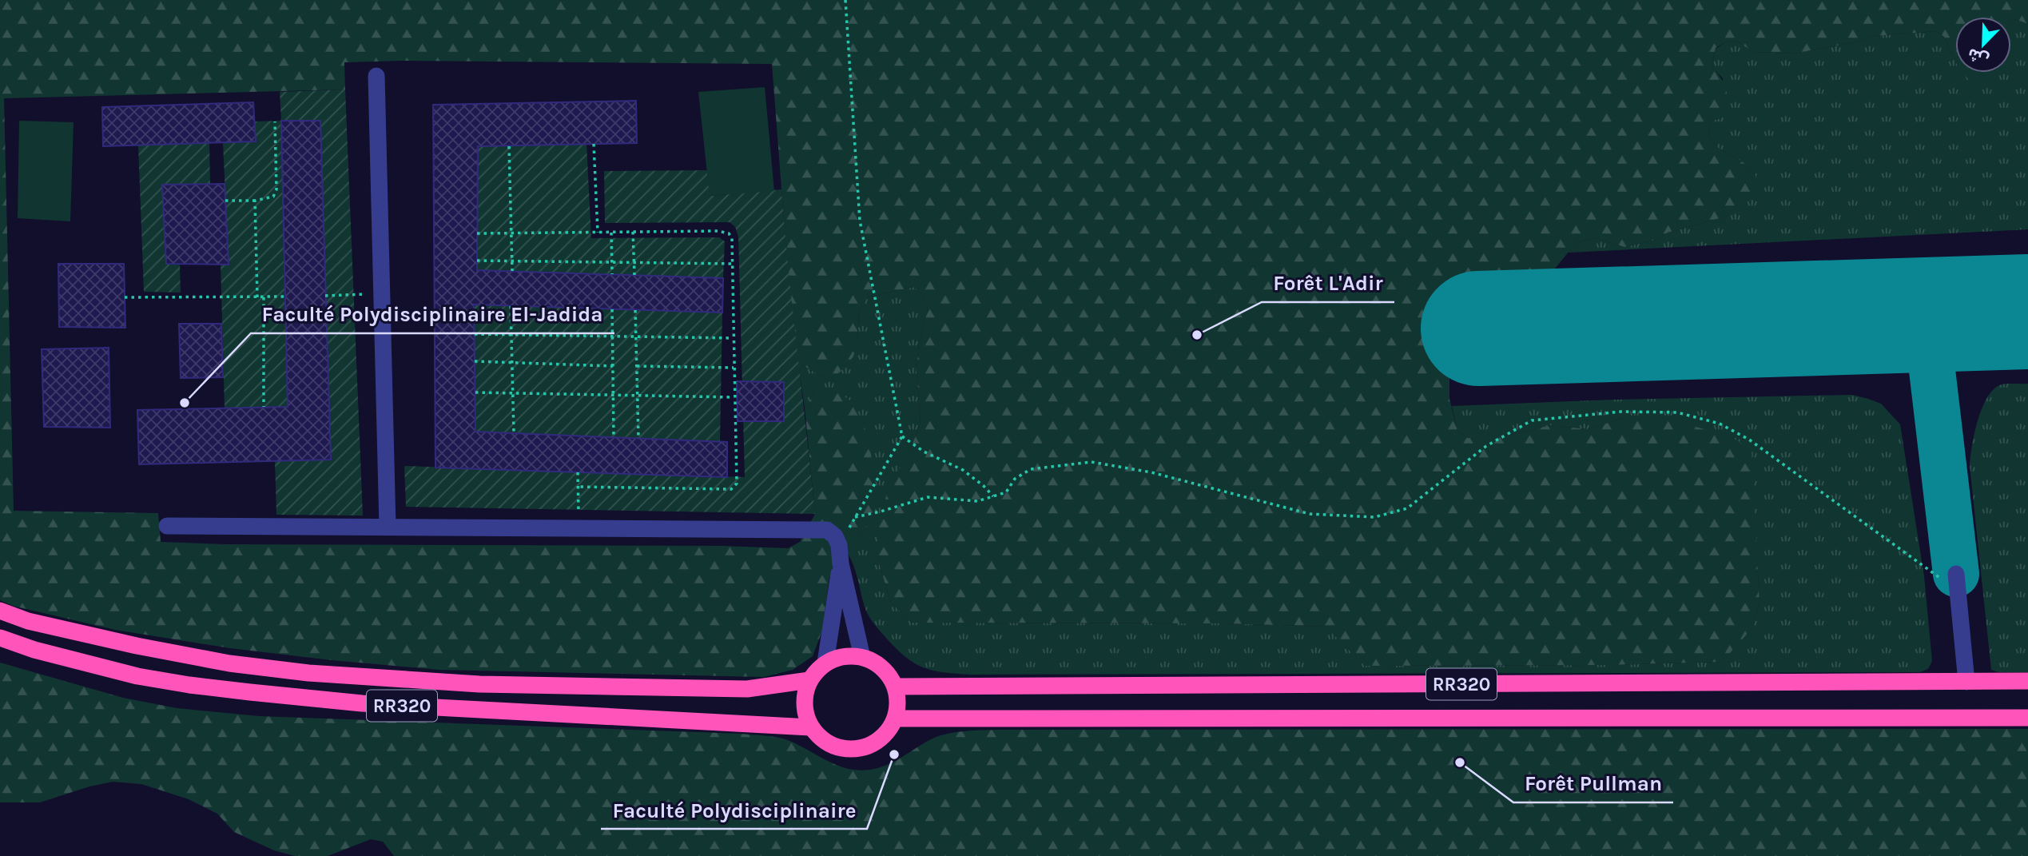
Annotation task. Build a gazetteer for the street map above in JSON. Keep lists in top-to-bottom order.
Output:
{
  "streets": {
    "highway": ["RR320"]
  },
  "places": [
    "Forêt L'Adir",
    "Faculté Polydisciplinaire El-Jadida",
    "Faculté Polydisciplinaire",
    "Forêt Pullman"
  ],
  "north": "bottom left"
}
